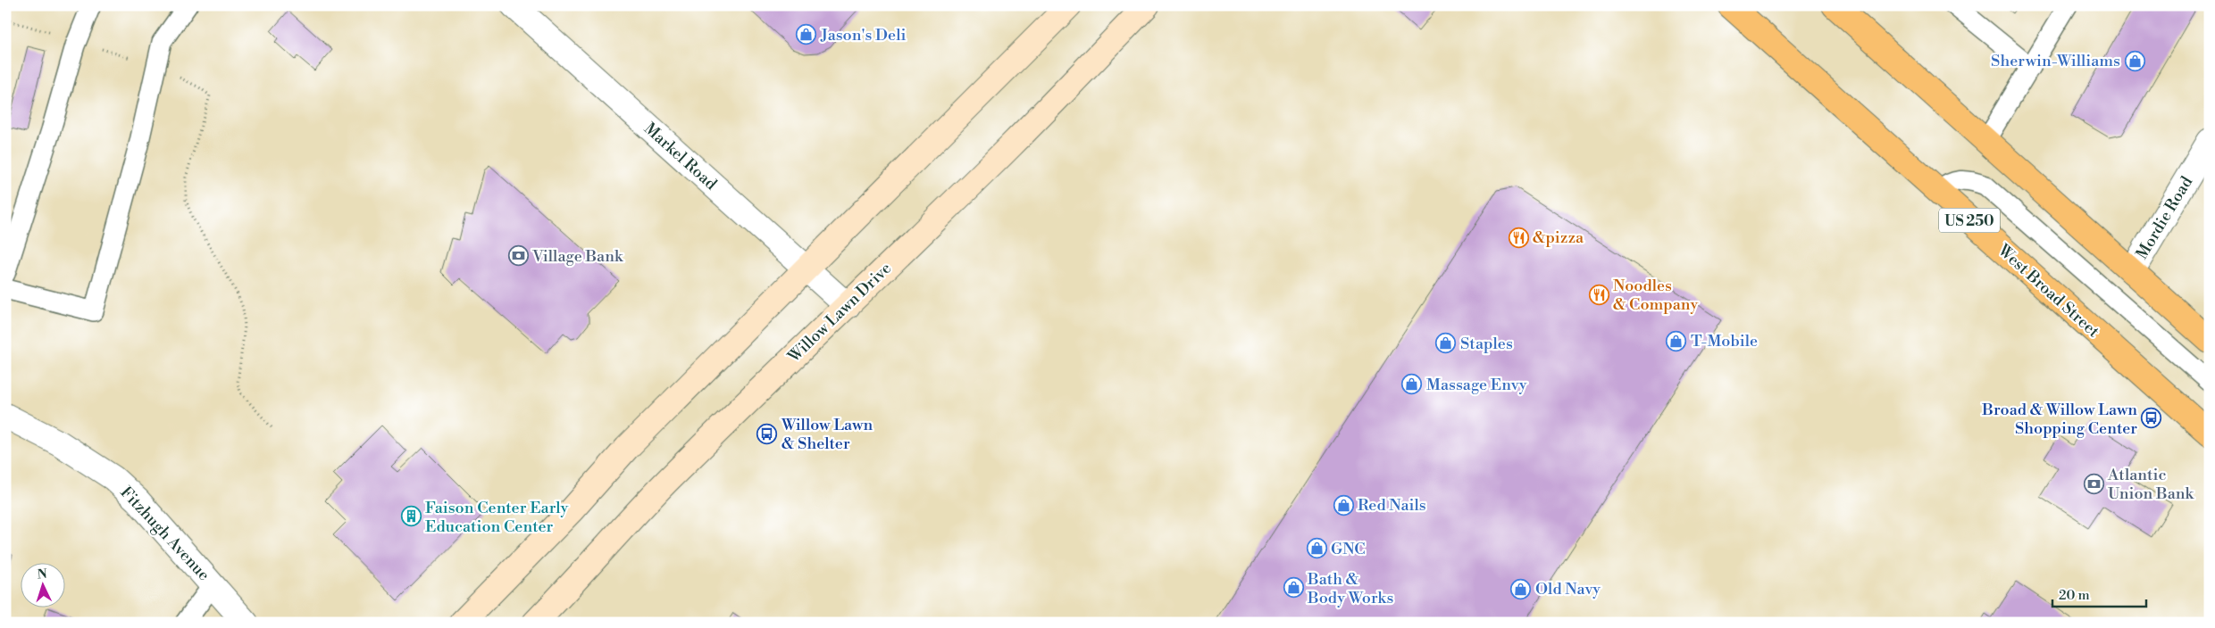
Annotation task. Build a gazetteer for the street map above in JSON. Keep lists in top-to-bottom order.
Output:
{
  "streets": {
    "main road": ["US 250", "West Broad Street", "Willow Lawn Drive"],
    "street": ["Markel Road", "Mordie Road", "Fitzhugh Avenue"]
  },
  "crossings": [
    ["Markel Road", "Willow Lawn Drive"]
  ],
  "places": {
    "shop": [
      "Jason's Deli",
      "Sherwin-Williams",
      "T-Mobile",
      "Staples",
      "Massage Envy",
      "Red Nails",
      "GNC",
      "Bath & Body Works",
      "Old Navy"
    ],
    "restaurant": ["&pizza", "Noodles & Company"],
    "bank": ["Village Bank", "Atlantic Union Bank"],
    "bus stop": ["Broad & Willow Lawn Shopping Center", "Willow Lawn & Shelter"],
    "building": ["Faison Center Early Education Center"]
  },
  "scale_bar": "20 m",
  "north": "top"
}
